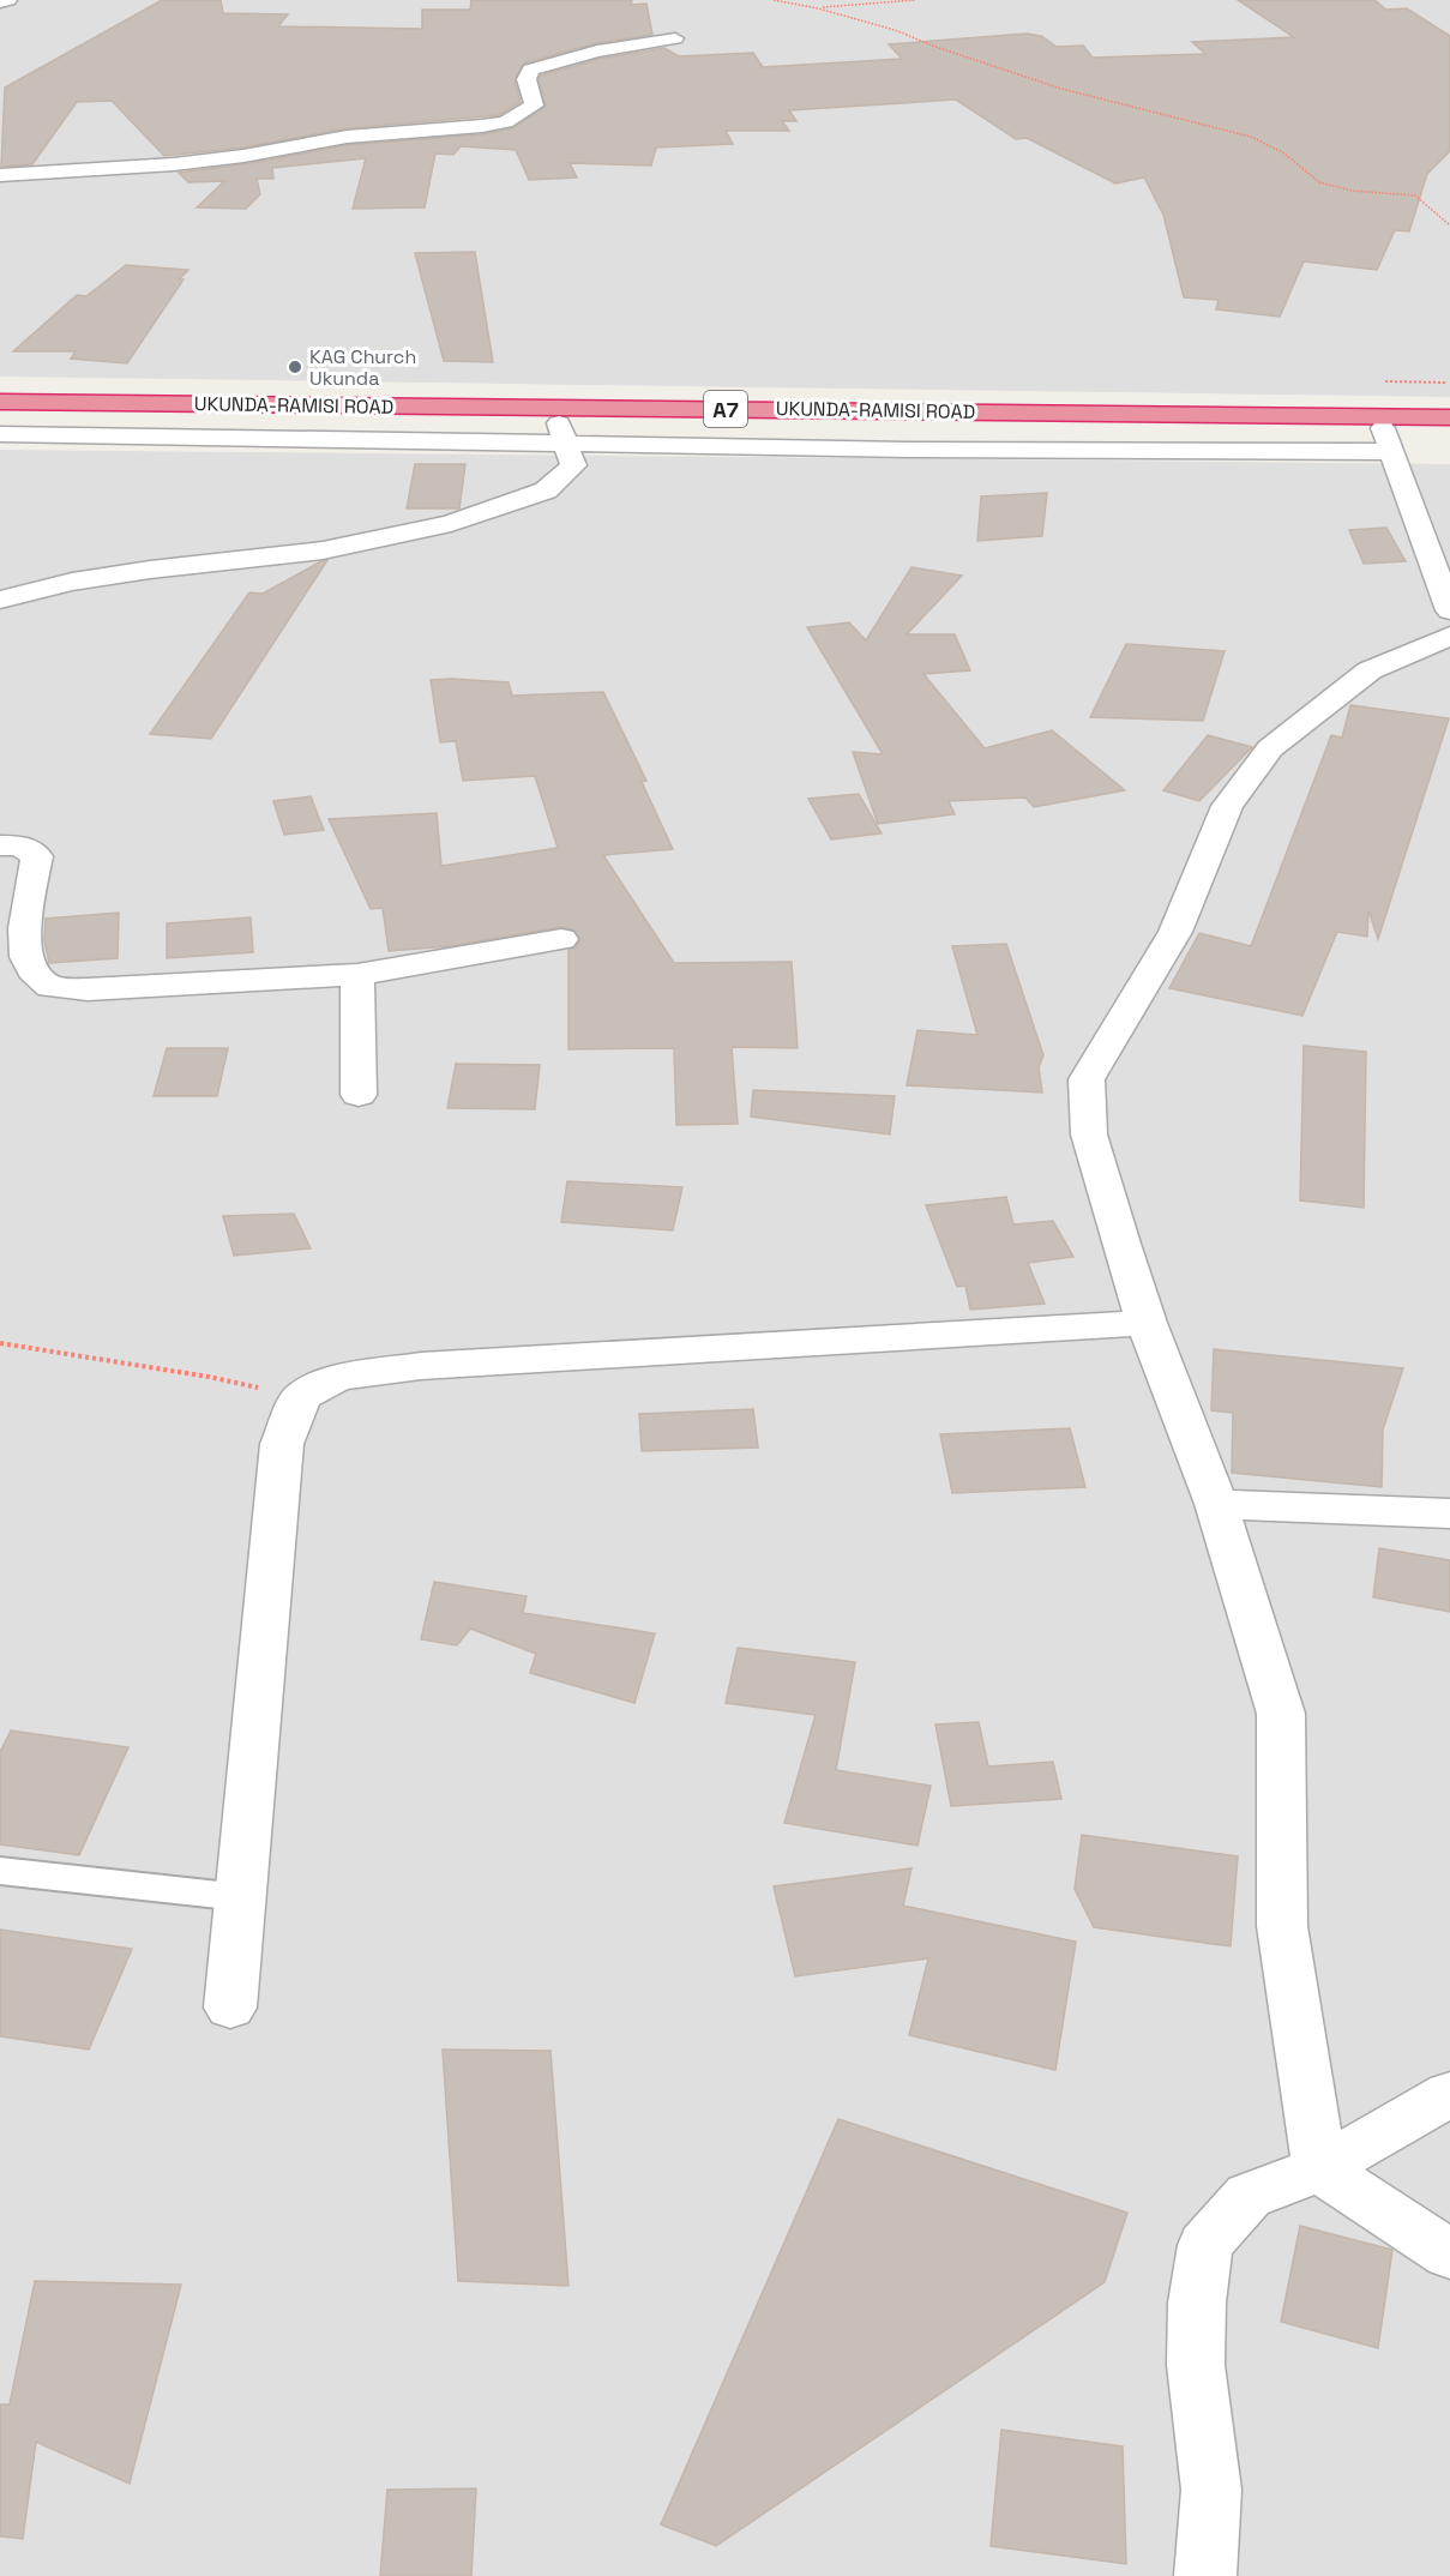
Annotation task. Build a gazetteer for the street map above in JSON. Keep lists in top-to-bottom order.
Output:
{
  "streets": {
    "highway": ["UKUNDA-RAMISI ROAD", "A7"]
  },
  "places": ["KAG Church Ukunda"]
}
